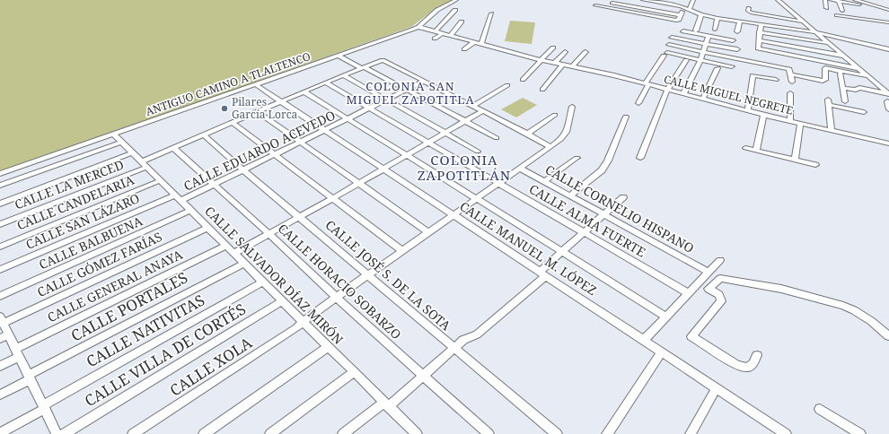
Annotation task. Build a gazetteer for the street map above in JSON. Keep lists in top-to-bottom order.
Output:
{
  "streets": {
    "street": [
      "ANTIGUO CAMINO A TLALTENCO",
      "CALLE MIGUEL NEGRETE",
      "CALLE EDUARDO ACEVEDO",
      "CALLE LA MERCED",
      "CALLE CANDELARIA",
      "CALLE CORNELIO HISPANO",
      "CALLE ALMA FUERTE",
      "CALLE SAN LÁZARO",
      "CALLE BALBUENA",
      "CALLE MANUEL M. LÓPEZ",
      "CALLE GÓMEZ FARÍAS",
      "CALLE SALVADOR DÍAZ MIRÓN",
      "CALLE JOSÉ S. DE LA SOTA",
      "CALLE HORACIO SOBARZO",
      "CALLE GENERAL ANAYA",
      "CALLE PORTALES",
      "CALLE NATIVITAS",
      "CALLE VILLA DE CORTÉS",
      "CALLE XOLA"
    ]
  },
  "crossings": [
    ["ANTIGUO CAMINO A TLALTENCO", "CALLE MIGUEL NEGRETE"],
    ["ANTIGUO CAMINO A TLALTENCO", "CALLE MANUEL M. LÓPEZ"],
    ["ANTIGUO CAMINO A TLALTENCO", "CALLE SALVADOR DÍAZ MIRÓN"],
    ["CALLE EDUARDO ACEVEDO", "CALLE LA MERCED"],
    ["CALLE EDUARDO ACEVEDO", "CALLE ALMA FUERTE"],
    ["CALLE EDUARDO ACEVEDO", "CALLE SAN LÁZARO"],
    ["CALLE EDUARDO ACEVEDO", "CALLE MANUEL M. LÓPEZ"],
    ["CALLE EDUARDO ACEVEDO", "CALLE SALVADOR DÍAZ MIRÓN"],
    ["CALLE EDUARDO ACEVEDO", "CALLE JOSÉ S. DE LA SOTA"],
    ["CALLE EDUARDO ACEVEDO", "CALLE HORACIO SOBARZO"],
    ["CALLE LA MERCED", "CALLE ALMA FUERTE"],
    ["CALLE LA MERCED", "CALLE MANUEL M. LÓPEZ"],
    ["CALLE LA MERCED", "CALLE SALVADOR DÍAZ MIRÓN"],
    ["CALLE LA MERCED", "CALLE JOSÉ S. DE LA SOTA"],
    ["CALLE LA MERCED", "CALLE HORACIO SOBARZO"],
    ["CALLE CANDELARIA", "CALLE SALVADOR DÍAZ MIRÓN"],
    ["CALLE CORNELIO HISPANO", "CALLE XOLA"],
    ["CALLE ALMA FUERTE", "CALLE XOLA"],
    ["CALLE SAN LÁZARO", "CALLE SALVADOR DÍAZ MIRÓN"],
    ["CALLE BALBUENA", "CALLE SALVADOR DÍAZ MIRÓN"],
    ["CALLE MANUEL M. LÓPEZ", "CALLE XOLA"],
    ["CALLE GÓMEZ FARÍAS", "CALLE SALVADOR DÍAZ MIRÓN"],
    ["CALLE SALVADOR DÍAZ MIRÓN", "CALLE GENERAL ANAYA"],
    ["CALLE SALVADOR DÍAZ MIRÓN", "CALLE PORTALES"],
    ["CALLE SALVADOR DÍAZ MIRÓN", "CALLE NATIVITAS"],
    ["CALLE SALVADOR DÍAZ MIRÓN", "CALLE VILLA DE CORTÉS"],
    ["CALLE SALVADOR DÍAZ MIRÓN", "CALLE XOLA"],
    ["CALLE JOSÉ S. DE LA SOTA", "CALLE XOLA"],
    ["CALLE HORACIO SOBARZO", "CALLE XOLA"]
  ],
  "districts": ["COLONIA SAN MIGUEL ZAPOTITLA", "COLONIA ZAPOTITLÁN"],
  "places": ["Pilares García Lorca"]
}
